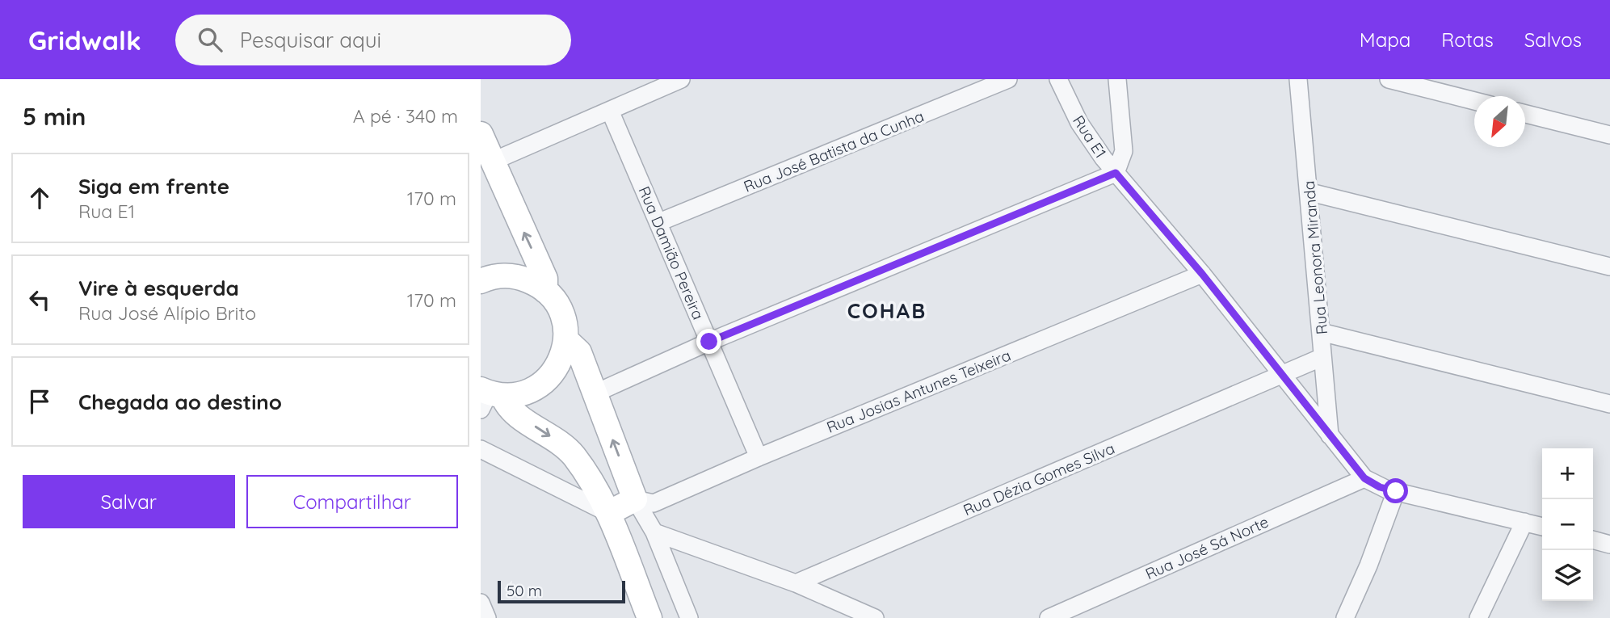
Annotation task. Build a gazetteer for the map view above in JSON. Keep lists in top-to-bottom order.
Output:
{
  "streets": {
    "street": [
      "Rua E1",
      "Rua José Batista da Cunha",
      "Rua Damião Pereira",
      "Rua Leonora Miranda",
      "Rua Josias Antunes Teixeira",
      "Rua Dézia Gomes Silva",
      "Rua José Sá Norte"
    ]
  },
  "crossings": [
    ["Rua E1", "Rua Leonora Miranda"],
    ["Rua E1", "Rua Josias Antunes Teixeira"],
    ["Rua E1", "Rua Dézia Gomes Silva"],
    ["Rua E1", "Rua José Sá Norte"],
    ["Rua José Batista da Cunha", "Rua Damião Pereira"],
    ["Rua Damião Pereira", "Rua Josias Antunes Teixeira"],
    ["Rua Leonora Miranda", "Rua Dézia Gomes Silva"]
  ],
  "districts": ["COHAB"],
  "scale_bar": "50 m",
  "north": "bottom left",
  "page": {
    "header": "Gridwalk",
    "search": "Pesquisar aqui",
    "nav": ["Mapa", "Rotas", "Salvos"],
    "heading": ["5 min", "A pé · 340 m"],
    "list": [
      ["Siga em frente", "Rua E1", "170 m"],
      ["Vire à esquerda", "Rua José Alípio Brito", "170 m"],
      "Chegada ao destino"
    ],
    "map_buttons": ["+", "−"],
    "buttons": ["Salvar", "Compartilhar"],
    "scale": "50 m"
  }
}
